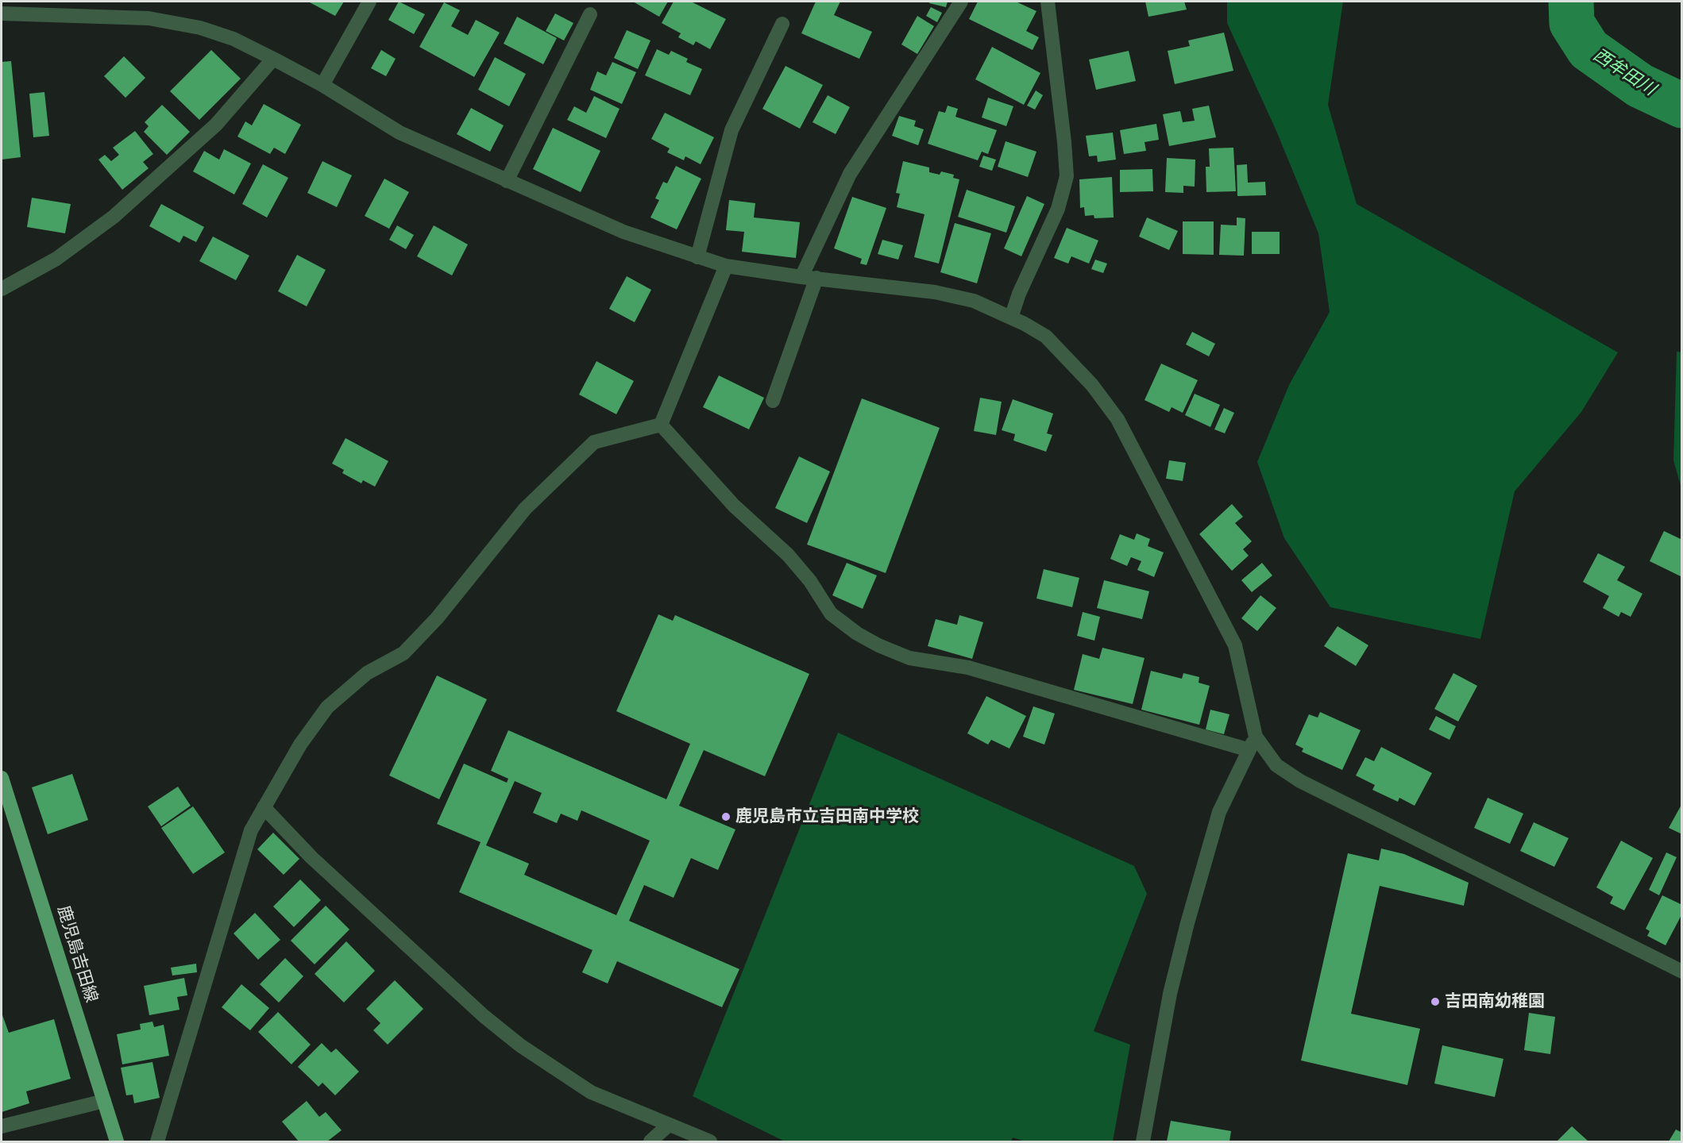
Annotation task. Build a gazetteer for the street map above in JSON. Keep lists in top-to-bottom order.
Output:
{
  "streets": {
    "main road": ["鹿児島吉田線"]
  },
  "water": ["西牟田川"],
  "places": ["鹿児島市立吉田南中学校", "吉田南幼稚園"]
}
